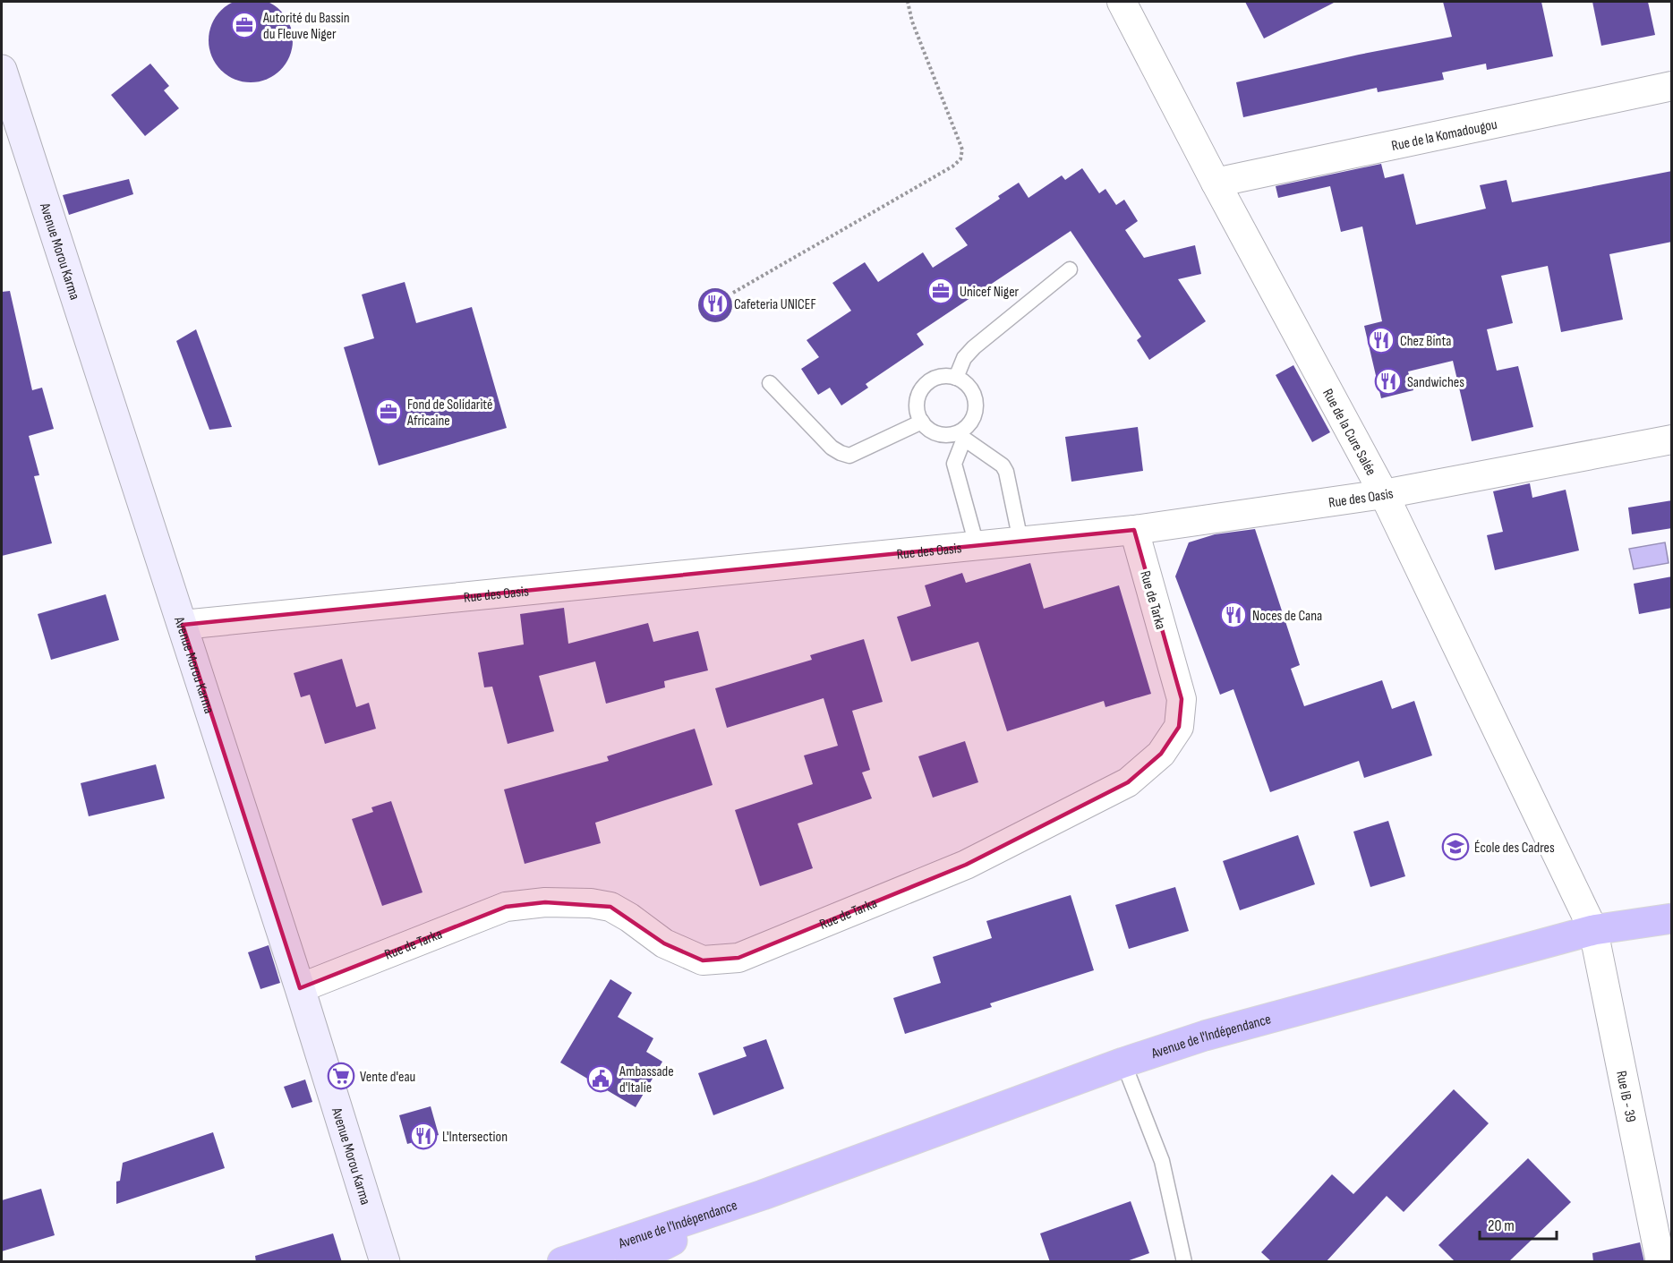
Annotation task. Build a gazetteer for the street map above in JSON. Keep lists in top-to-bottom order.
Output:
{
  "streets": {
    "highway": ["Avenue de l'Indépendance"],
    "street": [
      "Rue de la Komadougou",
      "Avenue Morou Karma",
      "Rue de la Cure Salée",
      "Rue des Oasis",
      "Rue de Tarka",
      "Rue IB - 39"
    ]
  },
  "crossings": [
    ["Rue de la Komadougou", "Rue de la Cure Salée"],
    ["Avenue Morou Karma", "Rue des Oasis"],
    ["Avenue Morou Karma", "Rue de Tarka"],
    ["Rue de la Cure Salée", "Rue des Oasis"],
    ["Rue de la Cure Salée", "Avenue de l'Indépendance"],
    ["Rue de la Cure Salée", "Rue IB - 39"],
    ["Rue des Oasis", "Rue de Tarka"],
    ["Avenue de l'Indépendance", "Rue IB - 39"]
  ],
  "places": {
    "office": ["Autorité du Bassin du Fleuve Niger", "Unicef Niger", "Fond de Solidarité Africaine"],
    "restaurant": [
      "Cafeteria UNICEF",
      "Chez Binta",
      "Sandwiches",
      "Noces de Cana",
      "L'Intersection"
    ],
    "school or university": ["École des Cadres"],
    "supermarket": ["Vente d'eau"],
    "public building": ["Ambassade d'Italie"]
  },
  "scale_bar": "20 m"
}
